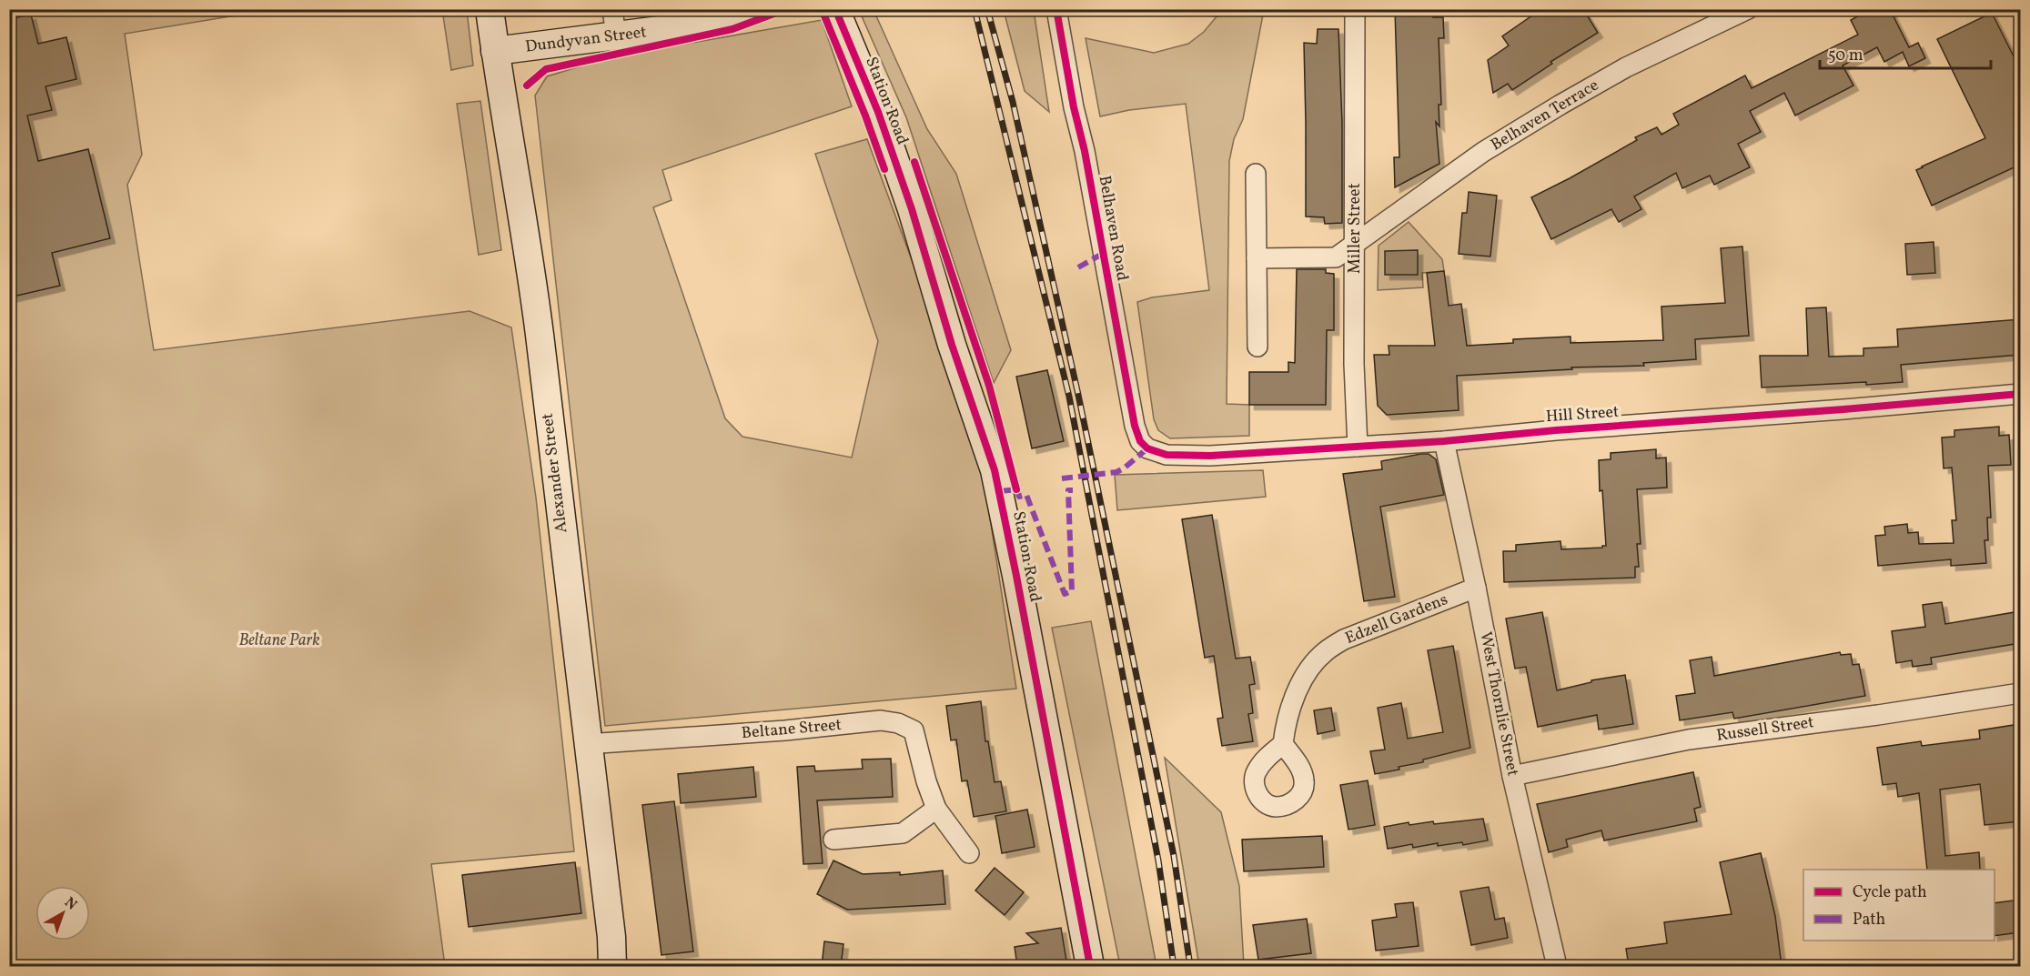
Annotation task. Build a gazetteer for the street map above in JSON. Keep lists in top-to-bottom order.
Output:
{
  "streets": {
    "street": [
      "Dundyvan Street",
      "Station Road",
      "Belhaven Terrace",
      "Belhaven Road",
      "Miller Street",
      "Hill Street",
      "Alexander Street",
      "Edzell Gardens",
      "West Thornlie Street",
      "Beltane Street",
      "Russell Street"
    ]
  },
  "crossings": [
    ["Dundyvan Street", "Alexander Street"],
    ["Belhaven Terrace", "Miller Street"],
    ["Belhaven Road", "Hill Street"],
    ["Miller Street", "Hill Street"],
    ["Hill Street", "West Thornlie Street"],
    ["Alexander Street", "Beltane Street"],
    ["Edzell Gardens", "West Thornlie Street"],
    ["West Thornlie Street", "Russell Street"]
  ],
  "parks": ["Beltane Park"],
  "legend": ["Cycle path", "Path"],
  "scale_bar": "50 m",
  "north": "top right"
}
